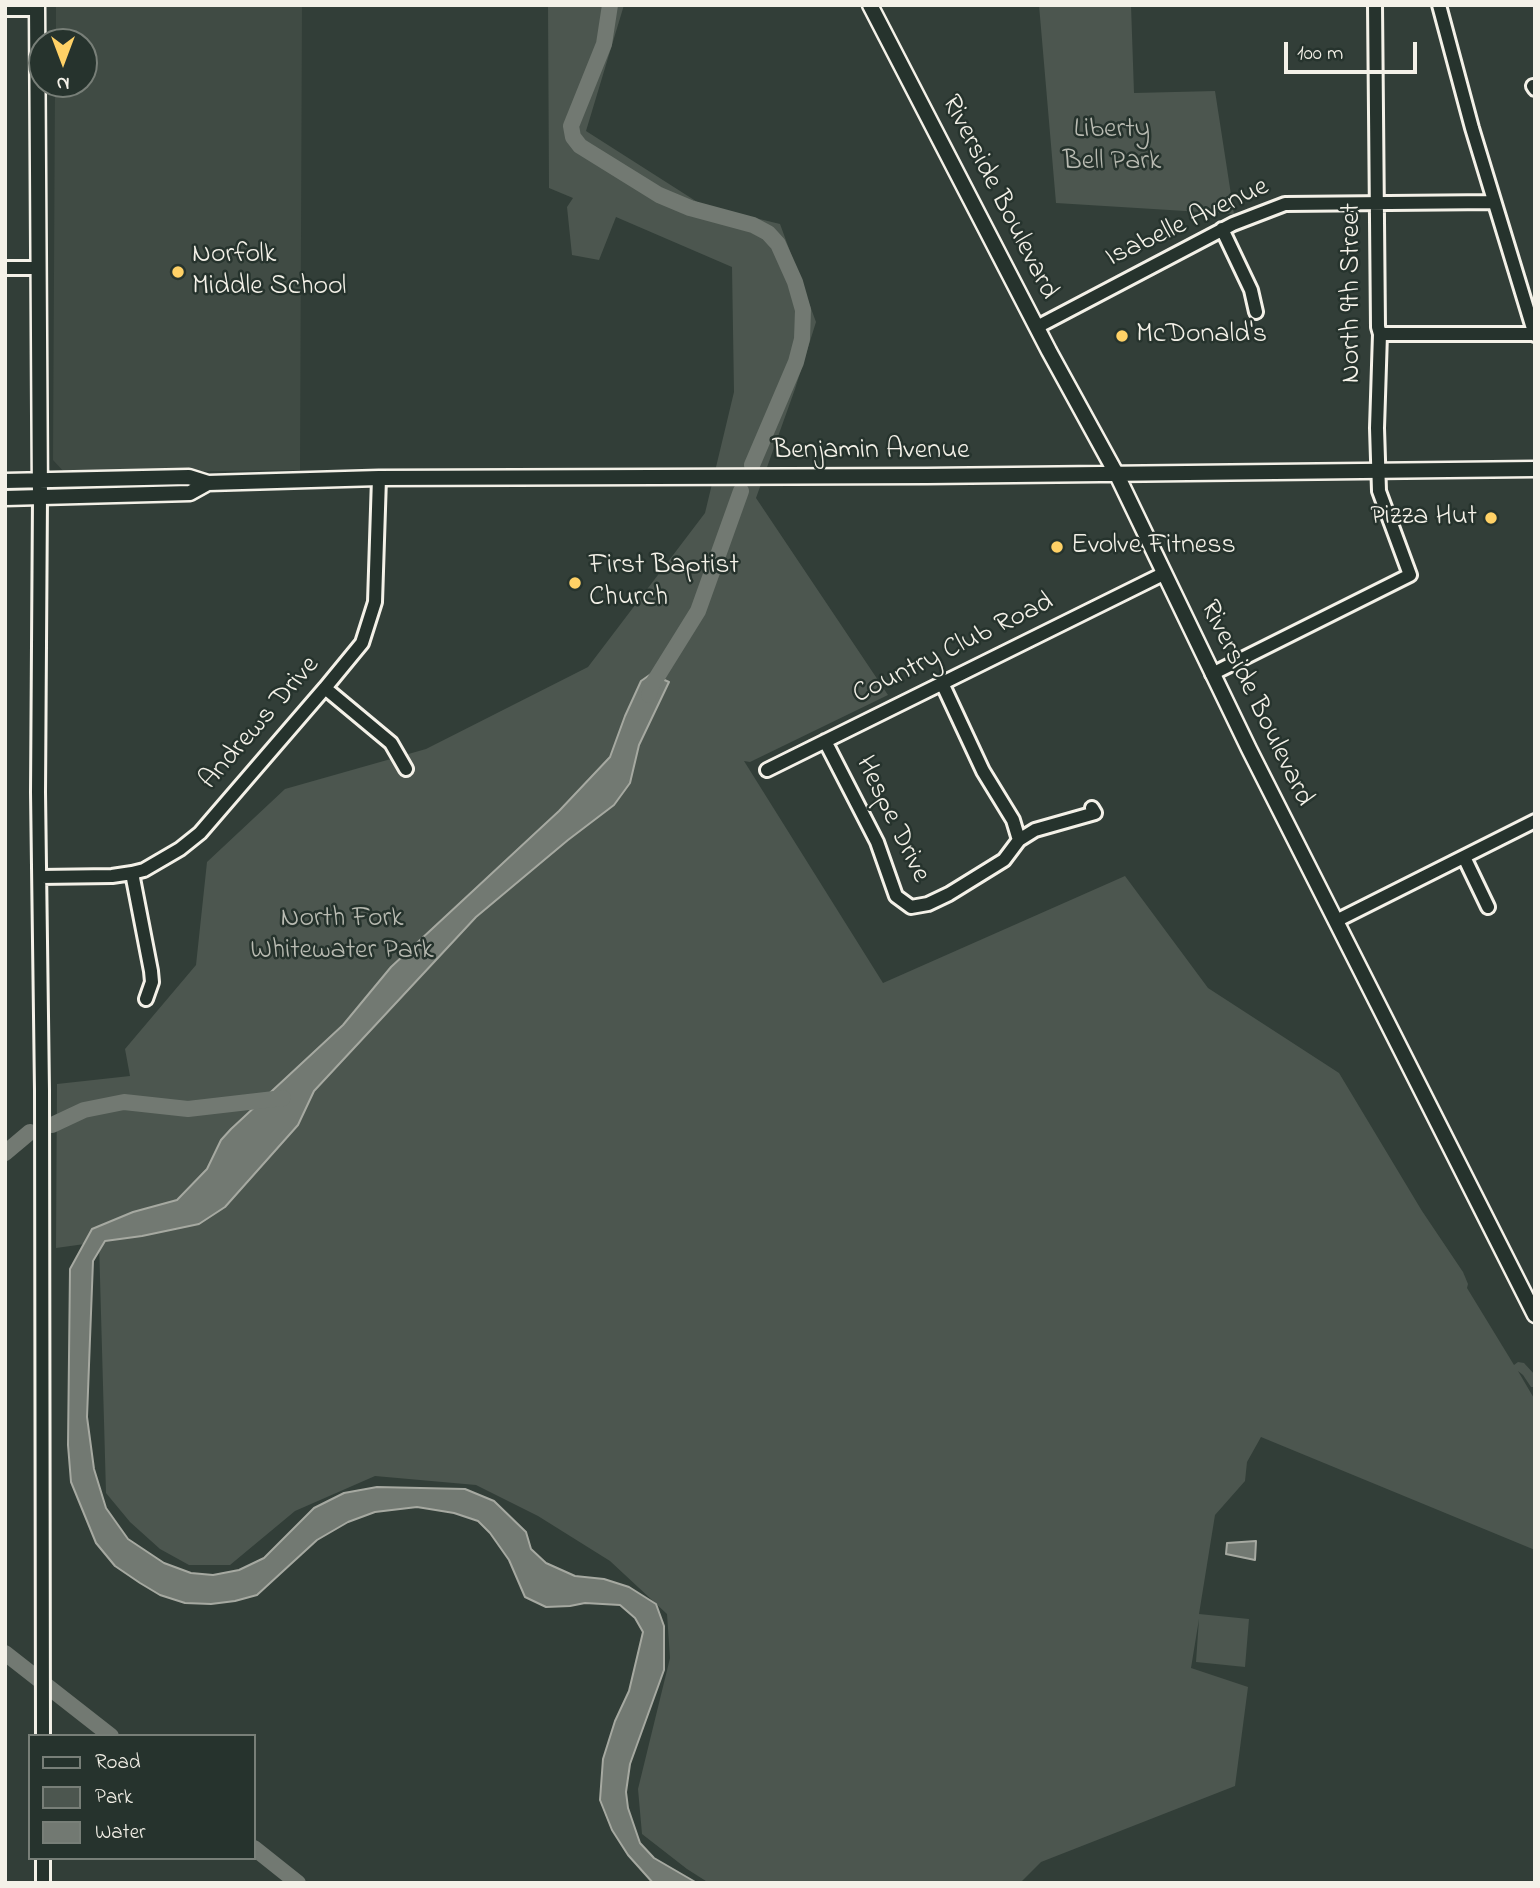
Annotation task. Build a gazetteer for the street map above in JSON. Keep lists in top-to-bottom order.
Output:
{
  "streets": {
    "main road": ["Riverside Boulevard", "Benjamin Avenue"],
    "street": [
      "Isabelle Avenue",
      "North 9th Street",
      "Country Club Road",
      "Andrews Drive",
      "Hespe Drive"
    ]
  },
  "crossings": [
    ["Riverside Boulevard", "Isabelle Avenue"],
    ["Riverside Boulevard", "North 9th Street"],
    ["Riverside Boulevard", "Benjamin Avenue"],
    ["Riverside Boulevard", "Country Club Road"],
    ["Isabelle Avenue", "North 9th Street"],
    ["North 9th Street", "Benjamin Avenue"],
    ["Benjamin Avenue", "Andrews Drive"],
    ["Country Club Road", "Hespe Drive"]
  ],
  "parks": ["Liberty Bell Park", "North Fork Whitewater Park"],
  "places": [
    "Norfolk Middle School",
    "McDonald's",
    "Pizza Hut",
    "Evolve Fitness",
    "First Baptist Church"
  ],
  "legend": ["Road", "Park", "Water"],
  "scale_bar": "100 m",
  "north": "bottom"
}
